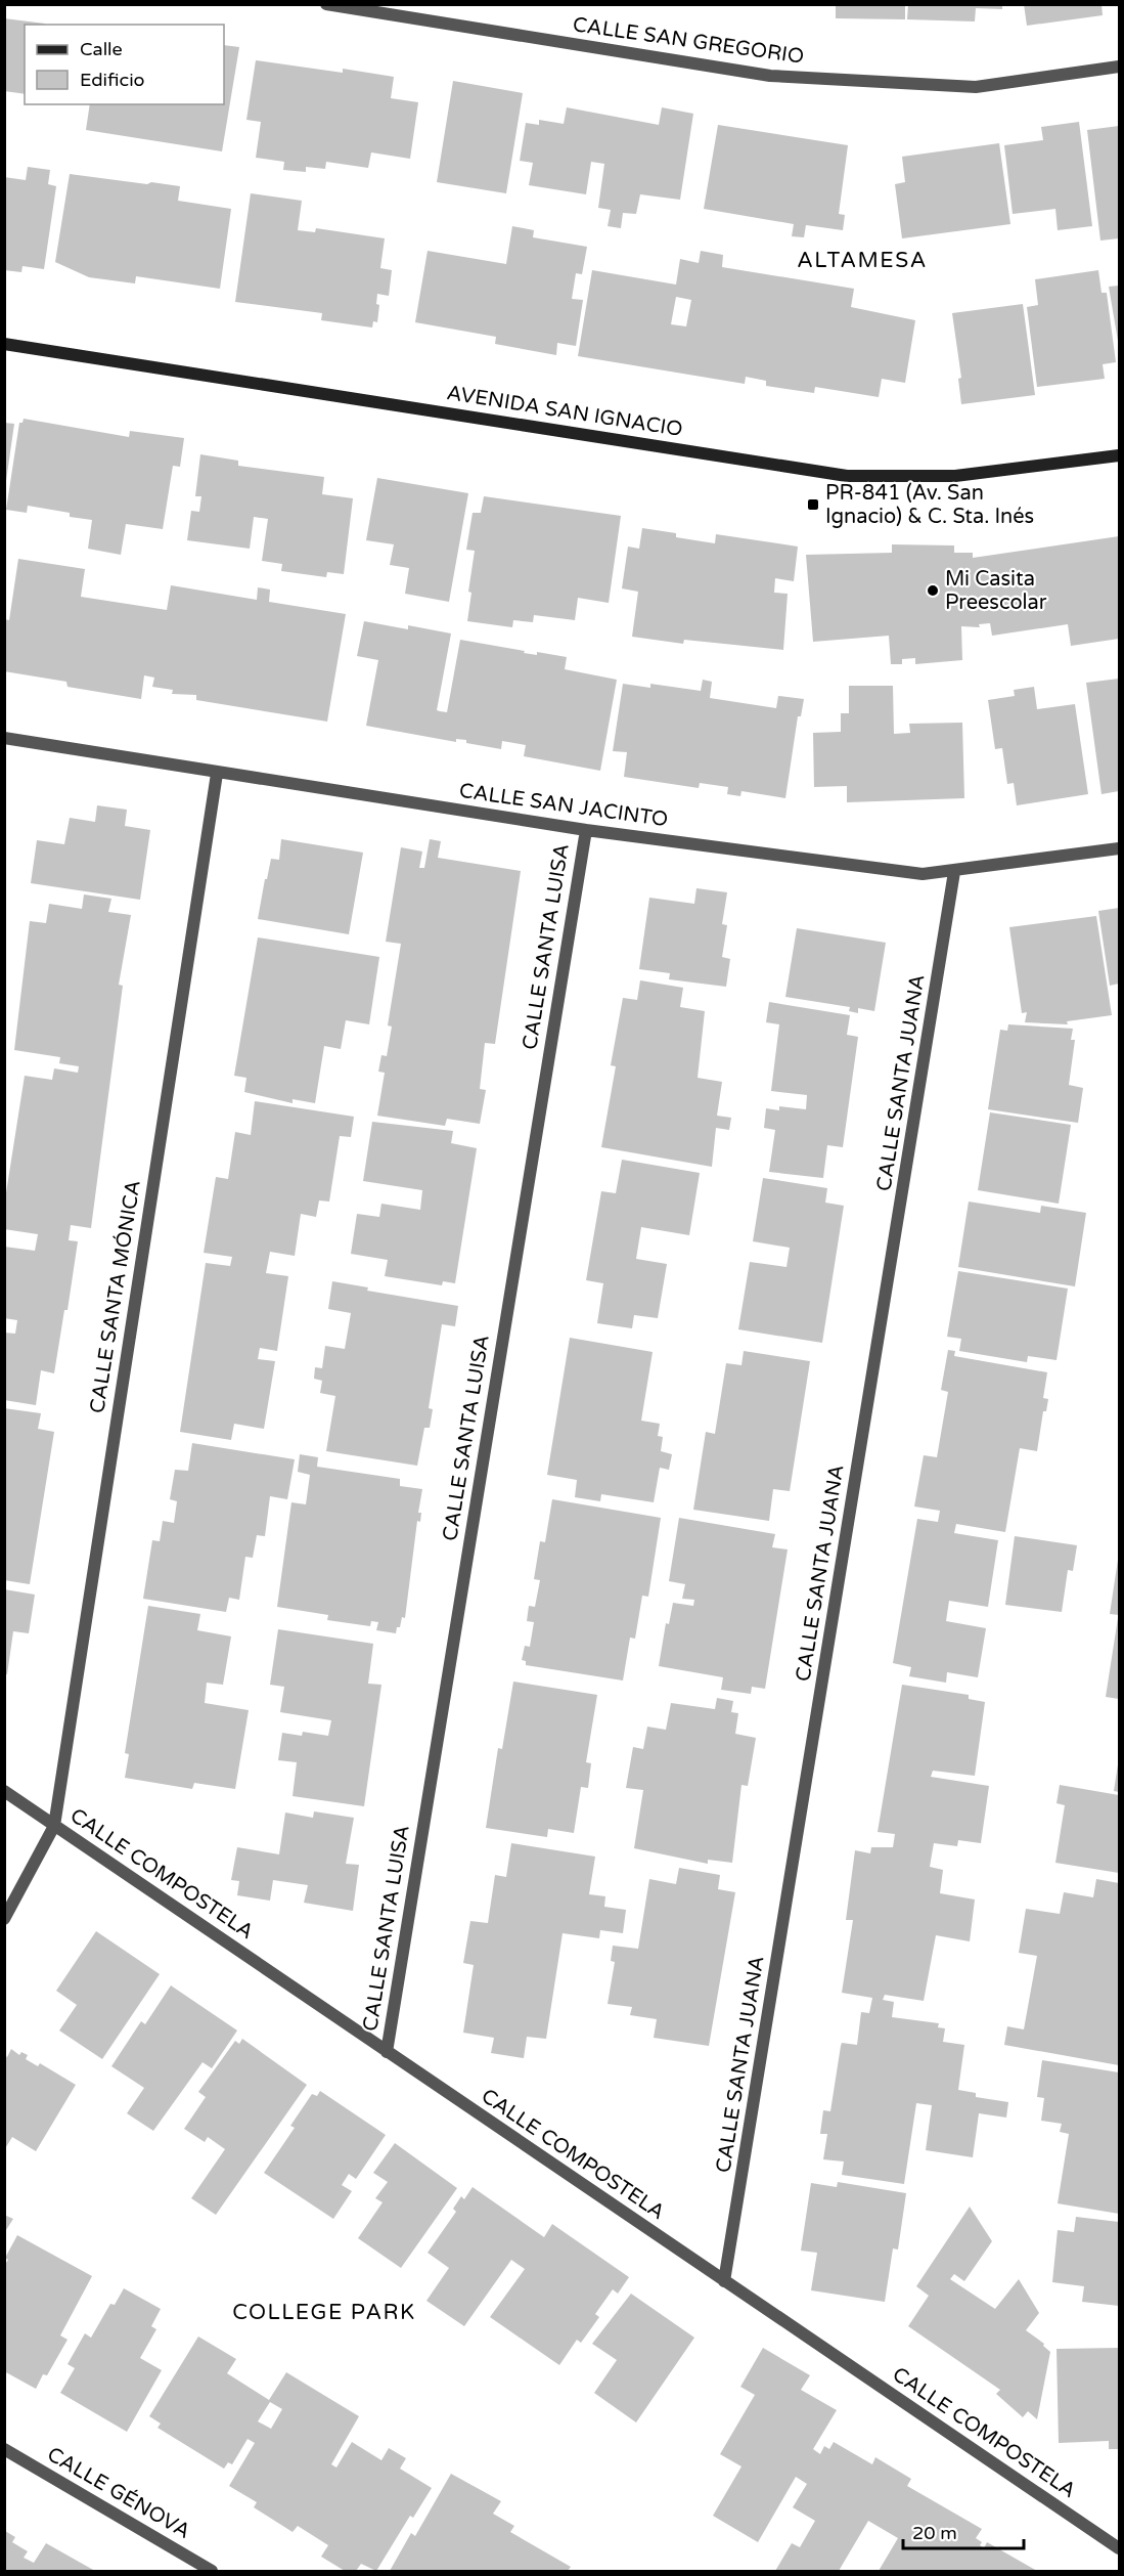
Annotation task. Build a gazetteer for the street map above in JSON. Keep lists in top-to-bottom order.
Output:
{
  "streets": {
    "street": [
      "CALLE SAN GREGORIO",
      "AVENIDA SAN IGNACIO",
      "CALLE SAN JACINTO",
      "CALLE SANTA LUISA",
      "CALLE SANTA JUANA",
      "CALLE SANTA MÓNICA",
      "CALLE COMPOSTELA",
      "CALLE GÉNOVA"
    ]
  },
  "crossings": [
    ["CALLE SAN JACINTO", "CALLE SANTA LUISA"],
    ["CALLE SAN JACINTO", "CALLE SANTA JUANA"],
    ["CALLE SAN JACINTO", "CALLE SANTA MÓNICA"],
    ["CALLE SANTA LUISA", "CALLE COMPOSTELA"],
    ["CALLE SANTA JUANA", "CALLE COMPOSTELA"],
    ["CALLE SANTA MÓNICA", "CALLE COMPOSTELA"]
  ],
  "districts": ["ALTAMESA", "COLLEGE PARK"],
  "places": {
    "transit": ["PR-841 (Av. San Ignacio) & C. Sta. Inés"],
    "other": ["Mi Casita Preescolar"]
  },
  "legend": ["Calle", "Edificio"],
  "scale_bar": "20 m"
}
